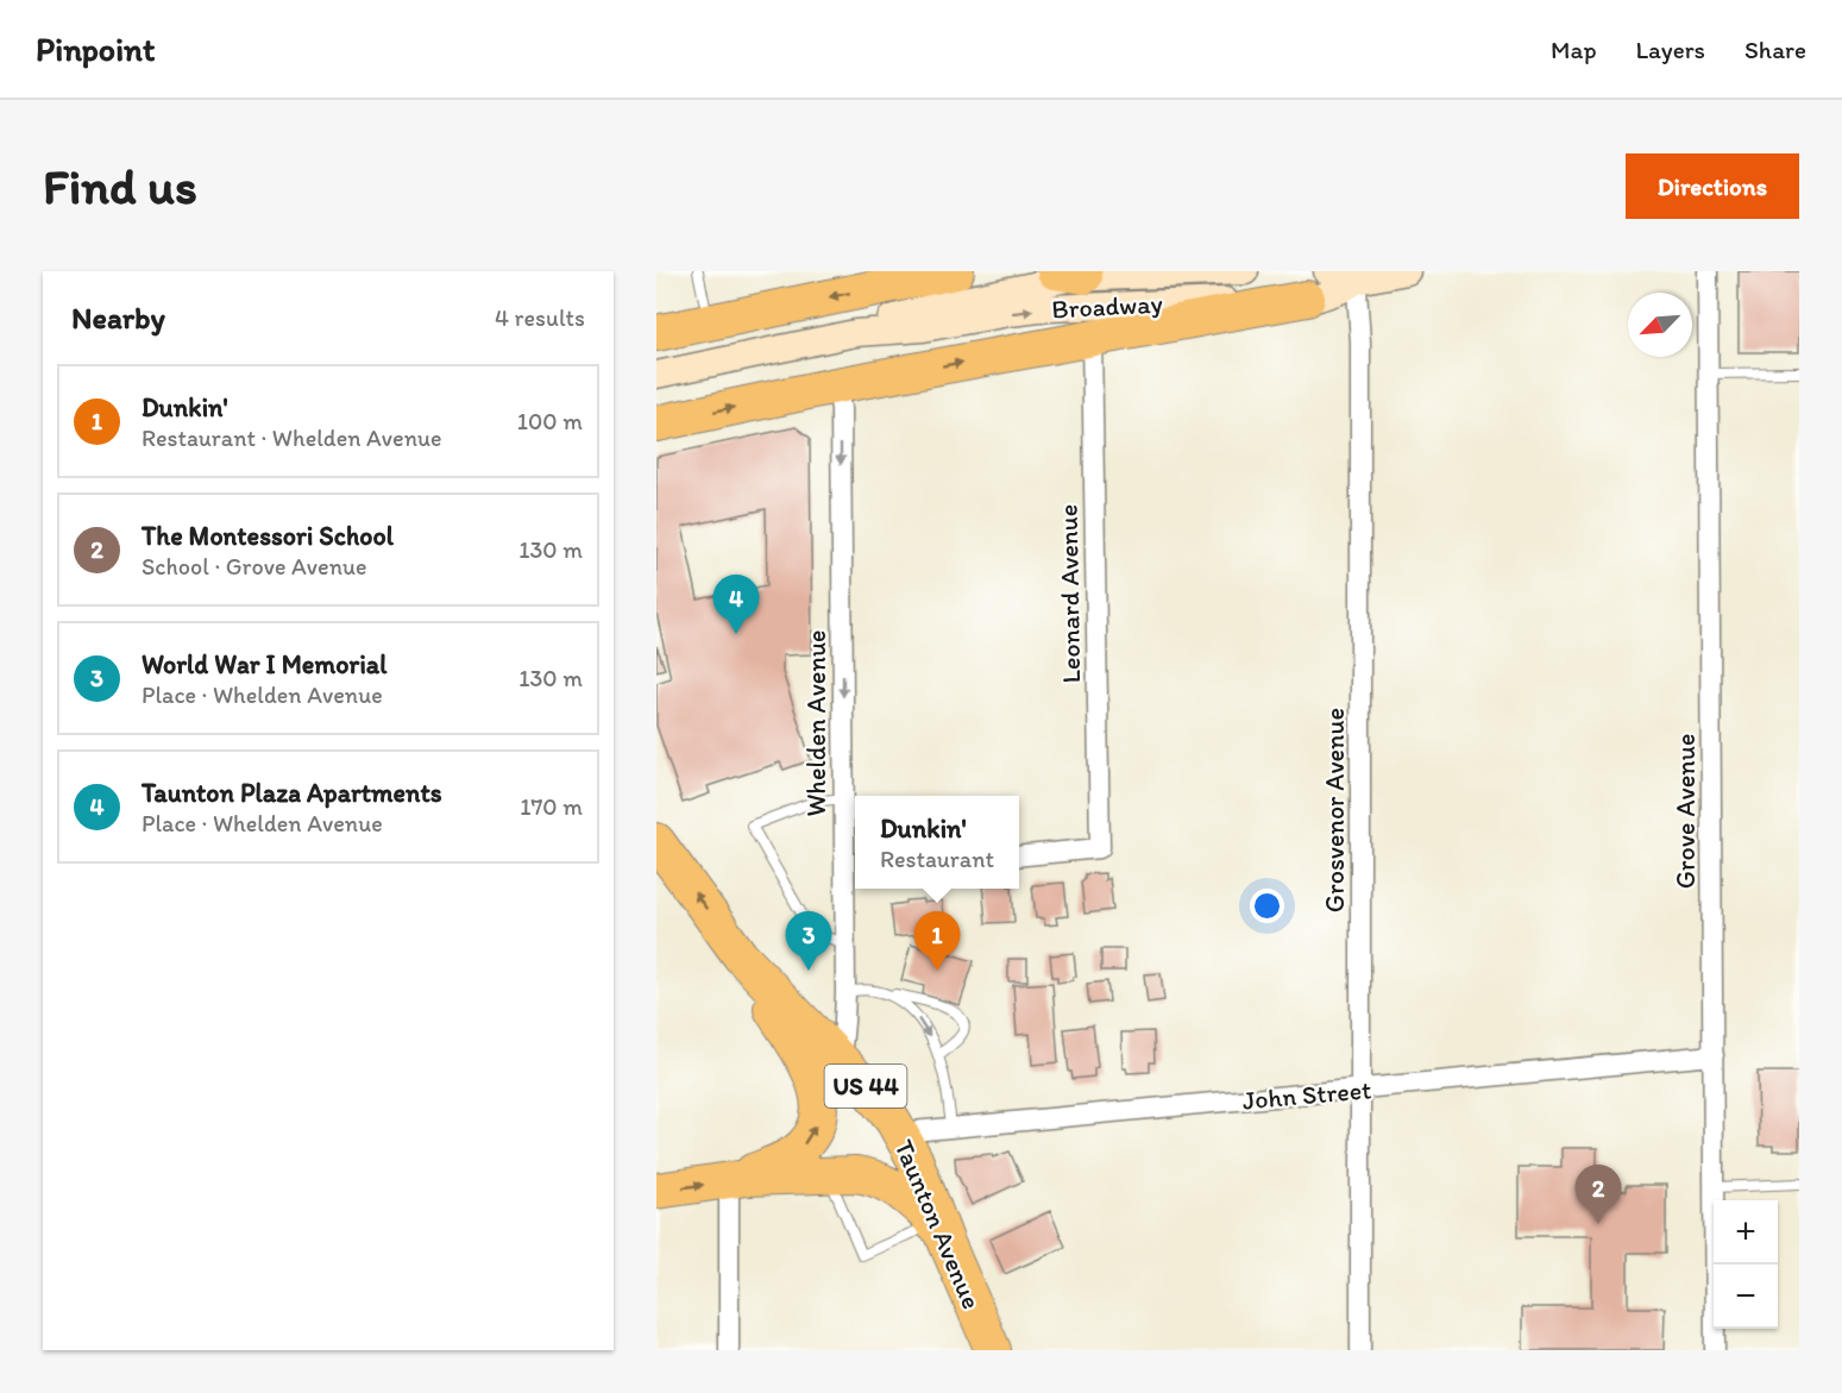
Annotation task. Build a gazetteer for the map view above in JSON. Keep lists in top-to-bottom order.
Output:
{
  "streets": {
    "highway": ["US 44", "Taunton Avenue"],
    "main road": ["Broadway"],
    "street": [
      "Leonard Avenue",
      "Whelden Avenue",
      "Grosvenor Avenue",
      "Grove Avenue",
      "John Street"
    ]
  },
  "crossings": [
    ["Broadway", "Grosvenor Avenue"],
    ["Whelden Avenue", "Taunton Avenue"],
    ["Grosvenor Avenue", "John Street"],
    ["Grove Avenue", "John Street"],
    ["US 44", "Taunton Avenue"],
    ["John Street", "Taunton Avenue"]
  ],
  "one_way": ["Whelden Avenue"],
  "north": "bottom left",
  "page": {
    "header": "Pinpoint",
    "nav": ["Map", "Layers", "Share"],
    "buttons": "Directions",
    "title": "Find us",
    "heading": ["Nearby", "4 results"],
    "list": [
      {
        "mark": "1",
        "name": "Dunkin'",
        "note": "Restaurant · Whelden Avenue",
        "value": "100 m"
      },
      {
        "mark": "2",
        "name": "The Montessori School",
        "note": "School · Grove Avenue",
        "value": "130 m"
      },
      {
        "mark": "3",
        "name": "World War I Memorial",
        "note": "Place · Whelden Avenue",
        "value": "130 m"
      },
      {
        "mark": "4",
        "name": "Taunton Plaza Apartments",
        "note": "Place · Whelden Avenue",
        "value": "170 m"
      }
    ],
    "pins": [
      "4",
      "1",
      "3",
      "2"
    ],
    "popup": ["Dunkin'", "Restaurant"],
    "map_buttons": ["+", "−"]
  }
}
